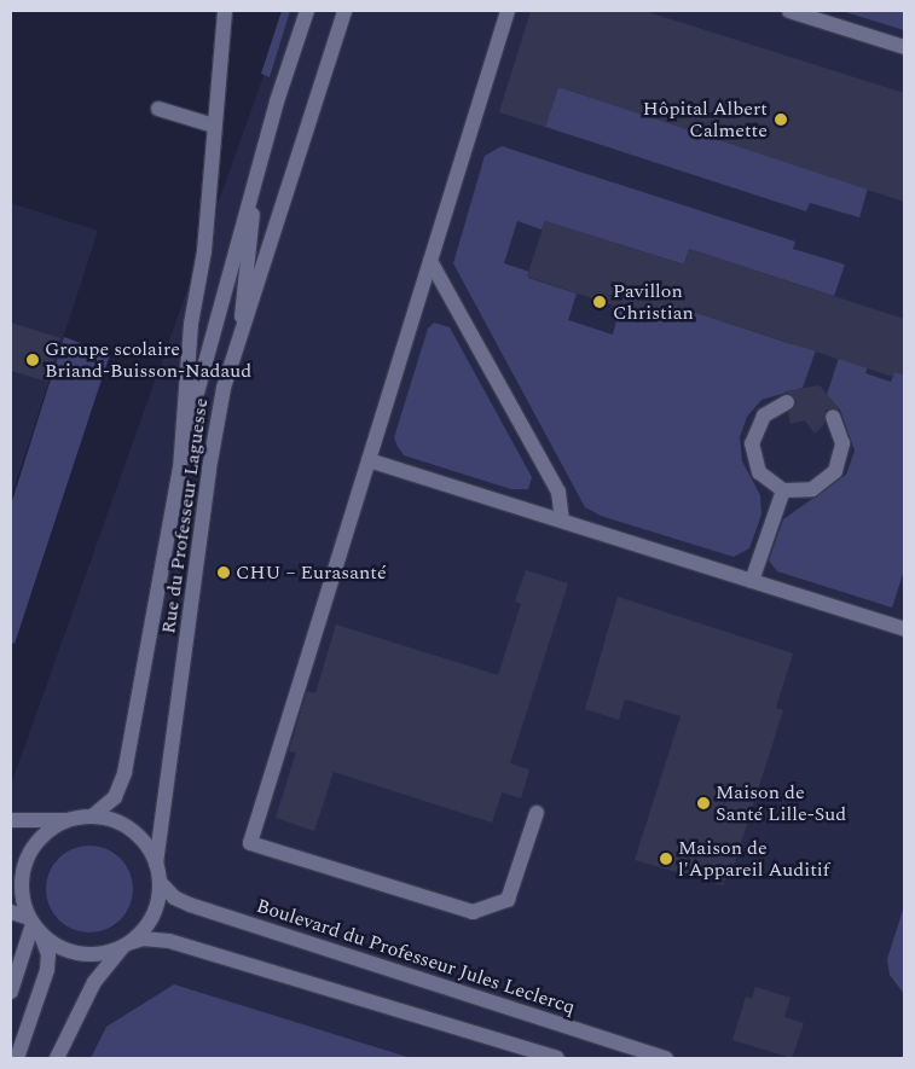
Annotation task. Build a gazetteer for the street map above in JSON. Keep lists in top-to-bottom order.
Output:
{
  "streets": {
    "street": ["Rue du Professeur Laguesse", "Boulevard du Professeur Jules Leclercq"]
  },
  "crossings": [
    ["Rue du Professeur Laguesse", "Boulevard du Professeur Jules Leclercq"]
  ],
  "places": [
    "Hôpital Albert Calmette",
    "Pavillon Christian",
    "Groupe scolaire Briand-Buisson-Nadaud",
    "CHU – Eurasanté",
    "Maison de Santé Lille-Sud",
    "Maison de l'Appareil Auditif"
  ]
}
